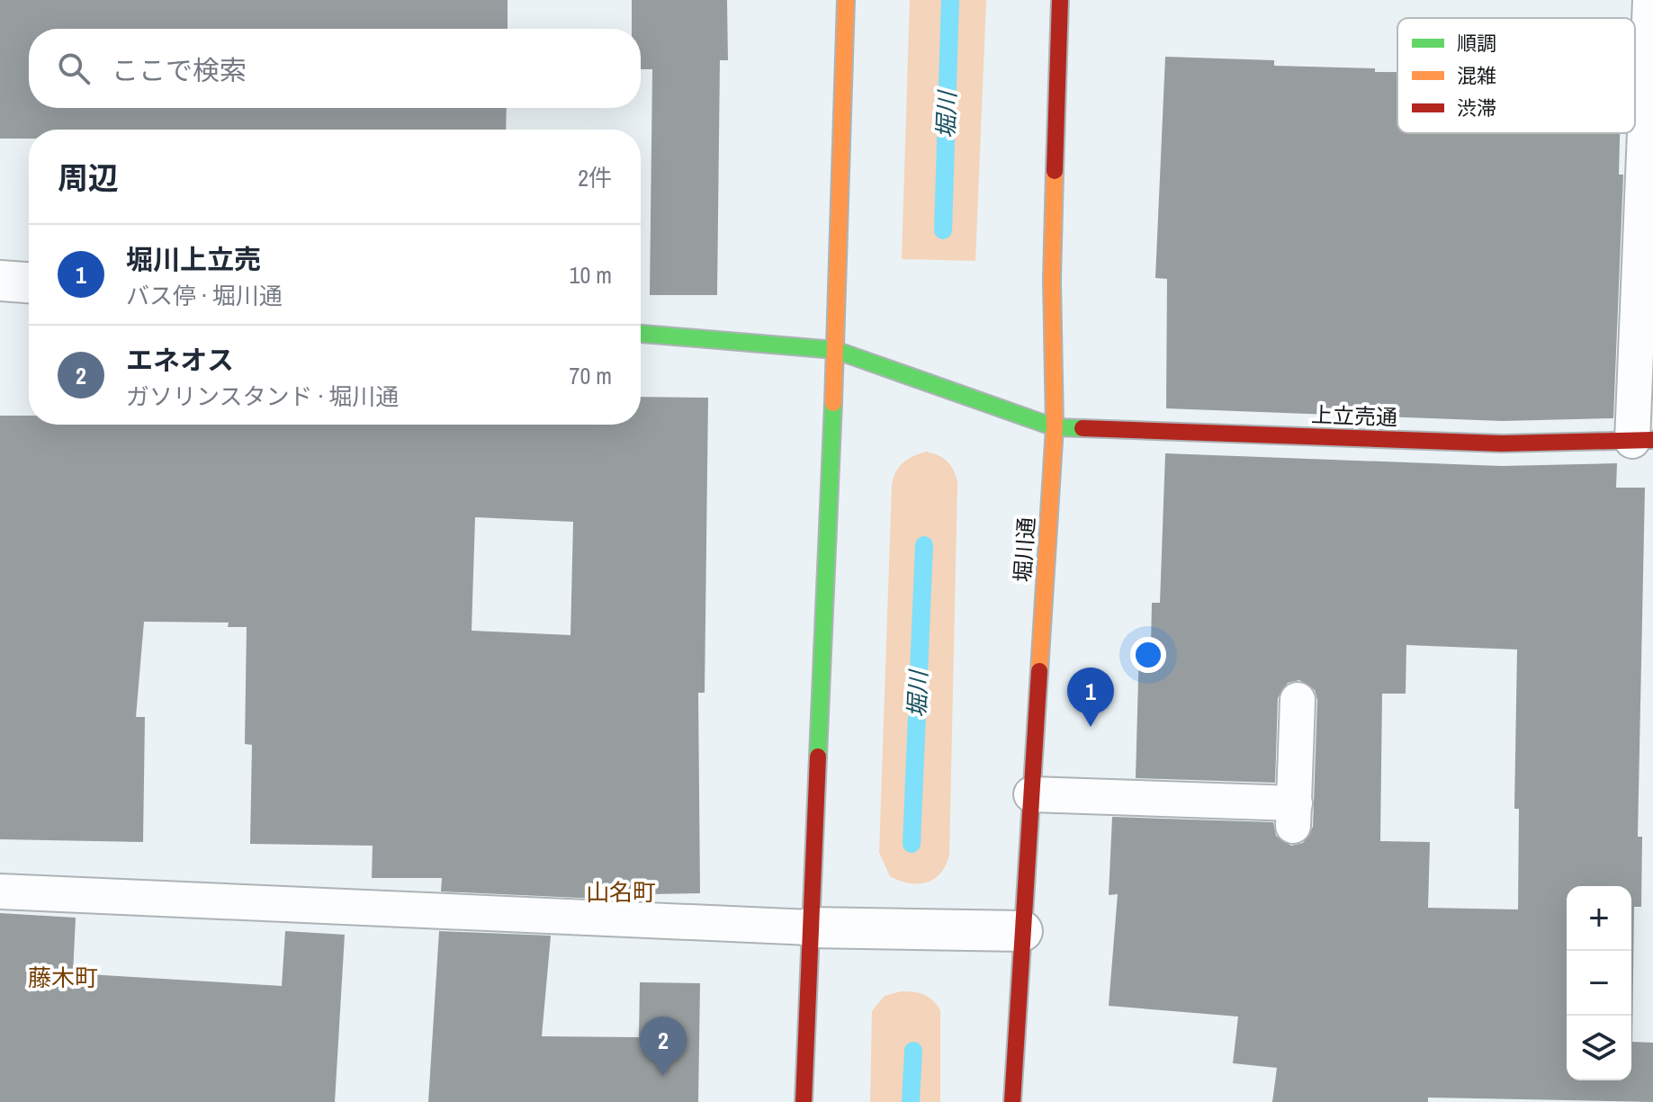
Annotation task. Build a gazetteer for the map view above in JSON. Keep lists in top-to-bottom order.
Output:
{
  "streets": {
    "main road": ["上立売通", "堀川通"]
  },
  "crossings": [
    ["上立売通", "堀川通"]
  ],
  "districts": ["山名町", "藤木町"],
  "water": ["堀川"],
  "legend": ["順調", "混雑", "渋滞"],
  "page": {
    "search": "ここで検索",
    "heading": ["周辺", "2件"],
    "list": [
      {
        "mark": "1",
        "name": "堀川上立売",
        "note": "バス停 · 堀川通",
        "value": "10 m"
      },
      {
        "mark": "2",
        "name": "エネオス",
        "note": "ガソリンスタンド · 堀川通",
        "value": "70 m"
      }
    ],
    "pins": ["1", "2"],
    "map_buttons": ["+", "−"]
  }
}
